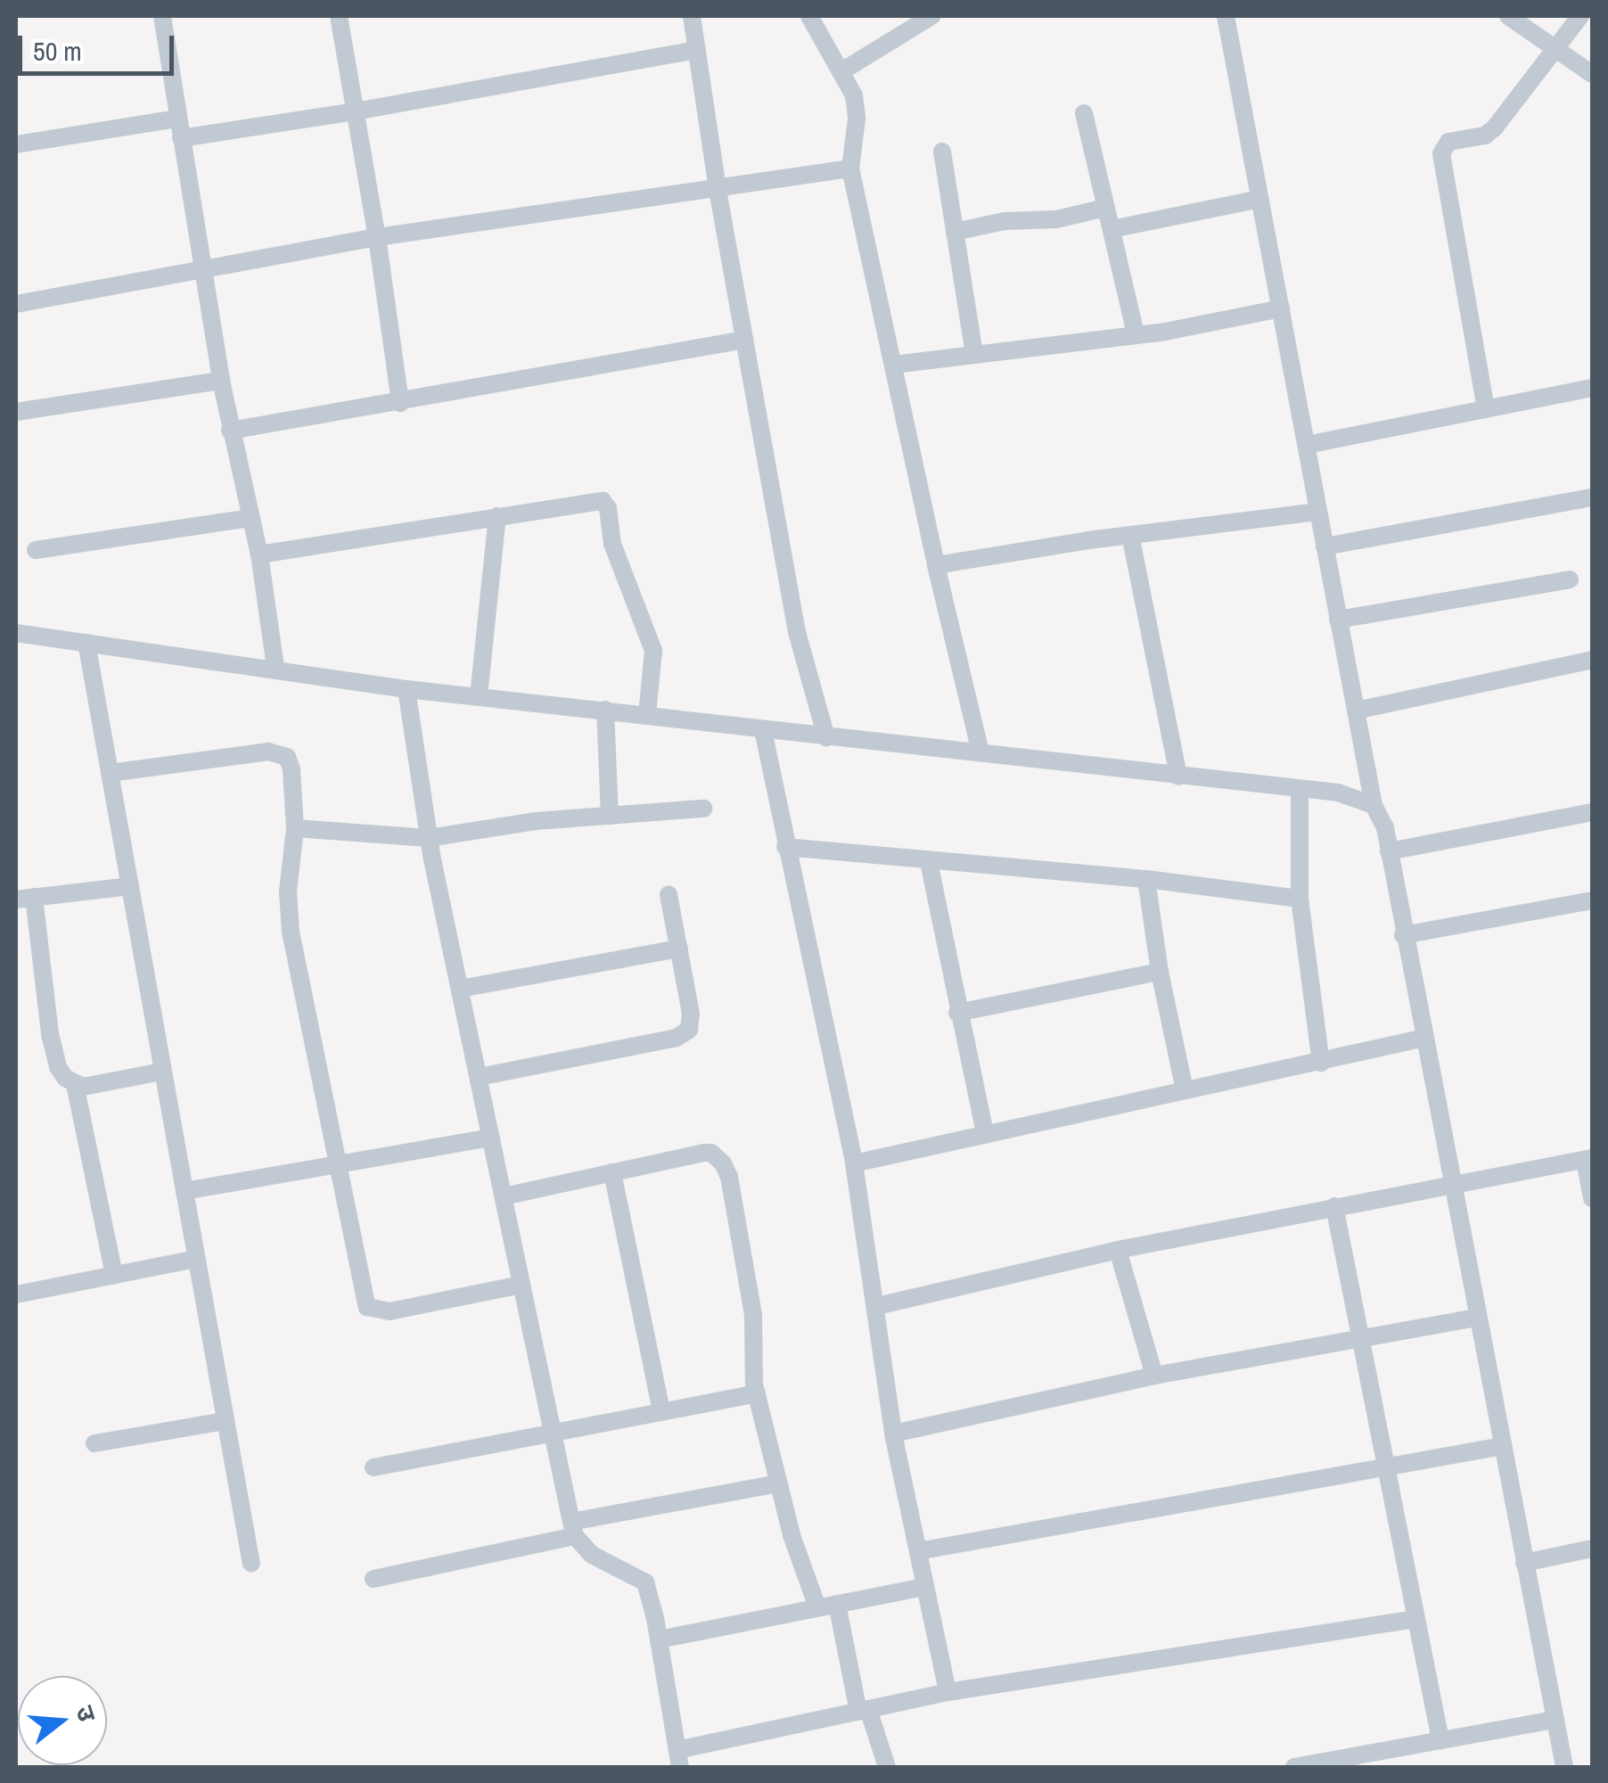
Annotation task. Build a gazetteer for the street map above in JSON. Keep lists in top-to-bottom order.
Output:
{
  "scale_bar": "50 m",
  "north": "right"
}
